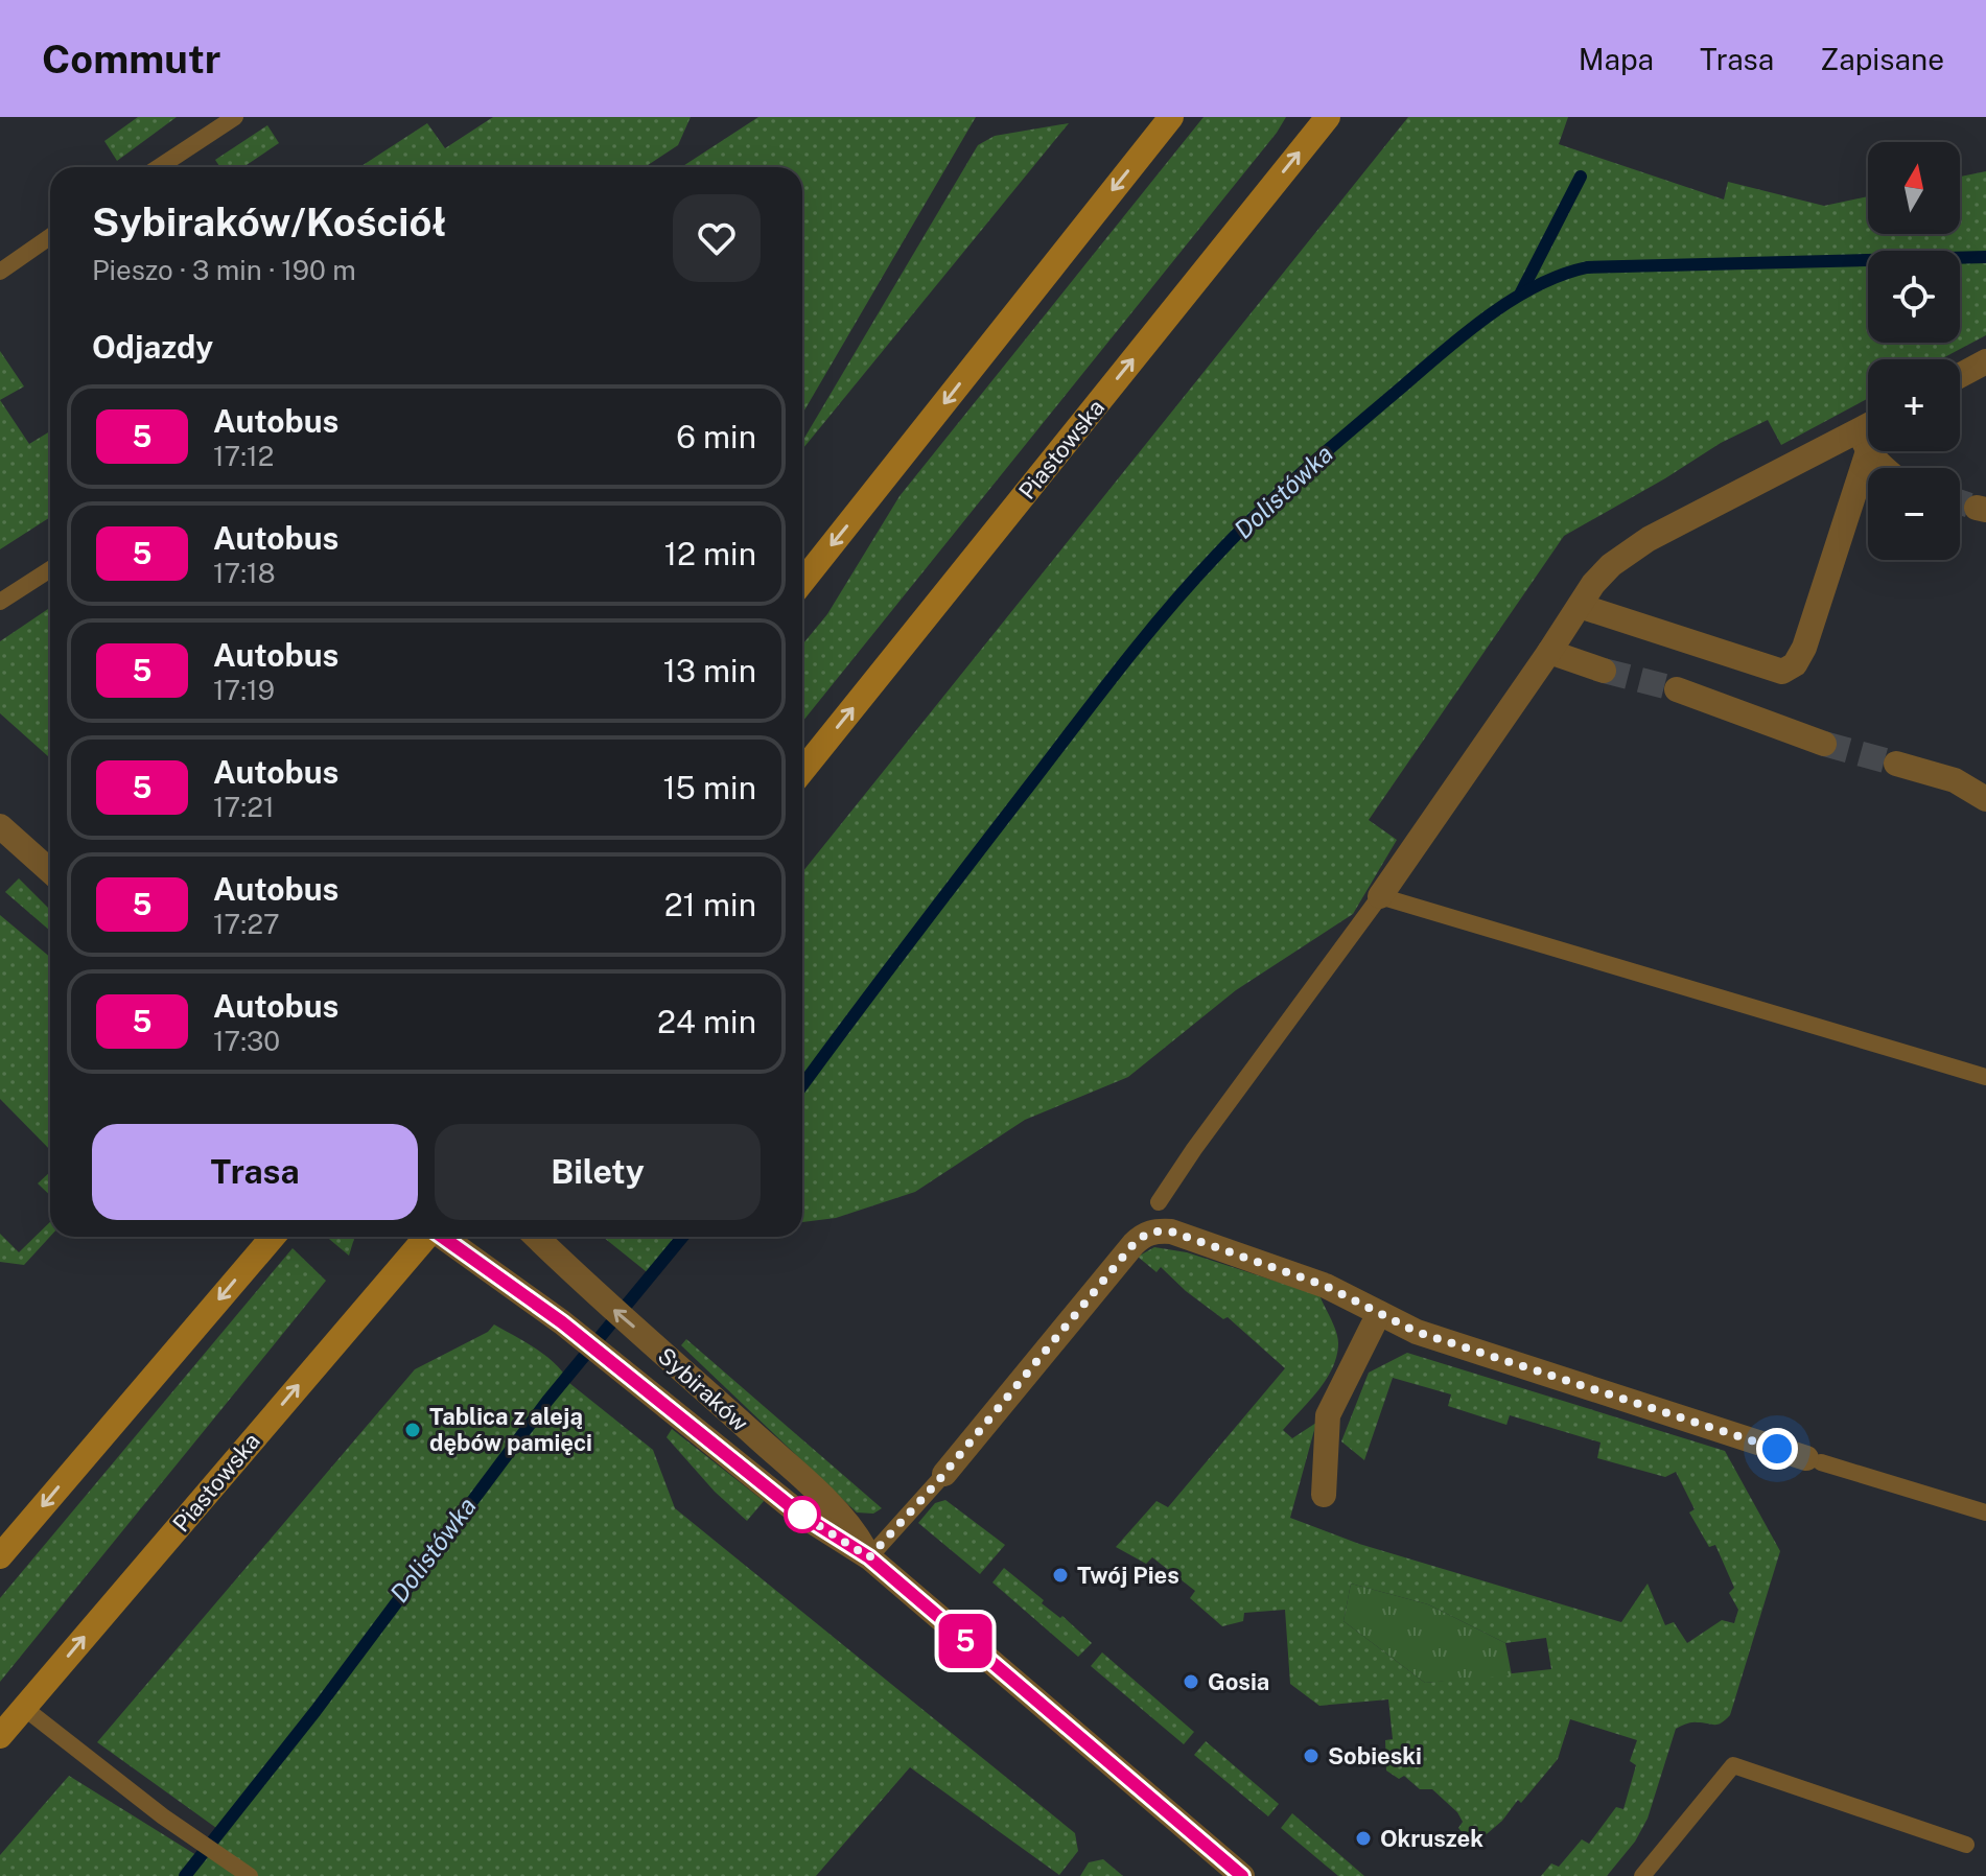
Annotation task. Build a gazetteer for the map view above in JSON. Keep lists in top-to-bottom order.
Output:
{
  "streets": {
    "main road": ["Piastowska"],
    "street": ["Sybiraków"]
  },
  "water": ["Dolistówka"],
  "places": [
    "Tablica z aleją dębów pamięci",
    "Twój Pies",
    "Gosia",
    "Sobieski",
    "Okruszek"
  ],
  "lines": ["bus line 5"],
  "north": "top",
  "page": {
    "header": "Commutr",
    "nav": ["Mapa", "Trasa", "Zapisane"],
    "on_map": "5",
    "map_buttons": ["+", "−"],
    "heading": [
      ["Sybiraków/Kościół", "Pieszo · 3 min · 190 m"],
      "Odjazdy"
    ],
    "list": [
      {
        "mark": "5",
        "name": "Autobus",
        "note": "17:12",
        "value": "6 min"
      },
      {
        "mark": "5",
        "name": "Autobus",
        "note": "17:18",
        "value": "12 min"
      },
      {
        "mark": "5",
        "name": "Autobus",
        "note": "17:19",
        "value": "13 min"
      },
      {
        "mark": "5",
        "name": "Autobus",
        "note": "17:21",
        "value": "15 min"
      },
      {
        "mark": "5",
        "name": "Autobus",
        "note": "17:27",
        "value": "21 min"
      },
      {
        "mark": "5",
        "name": "Autobus",
        "note": "17:30",
        "value": "24 min"
      }
    ],
    "buttons": ["Trasa", "Bilety"]
  }
}
